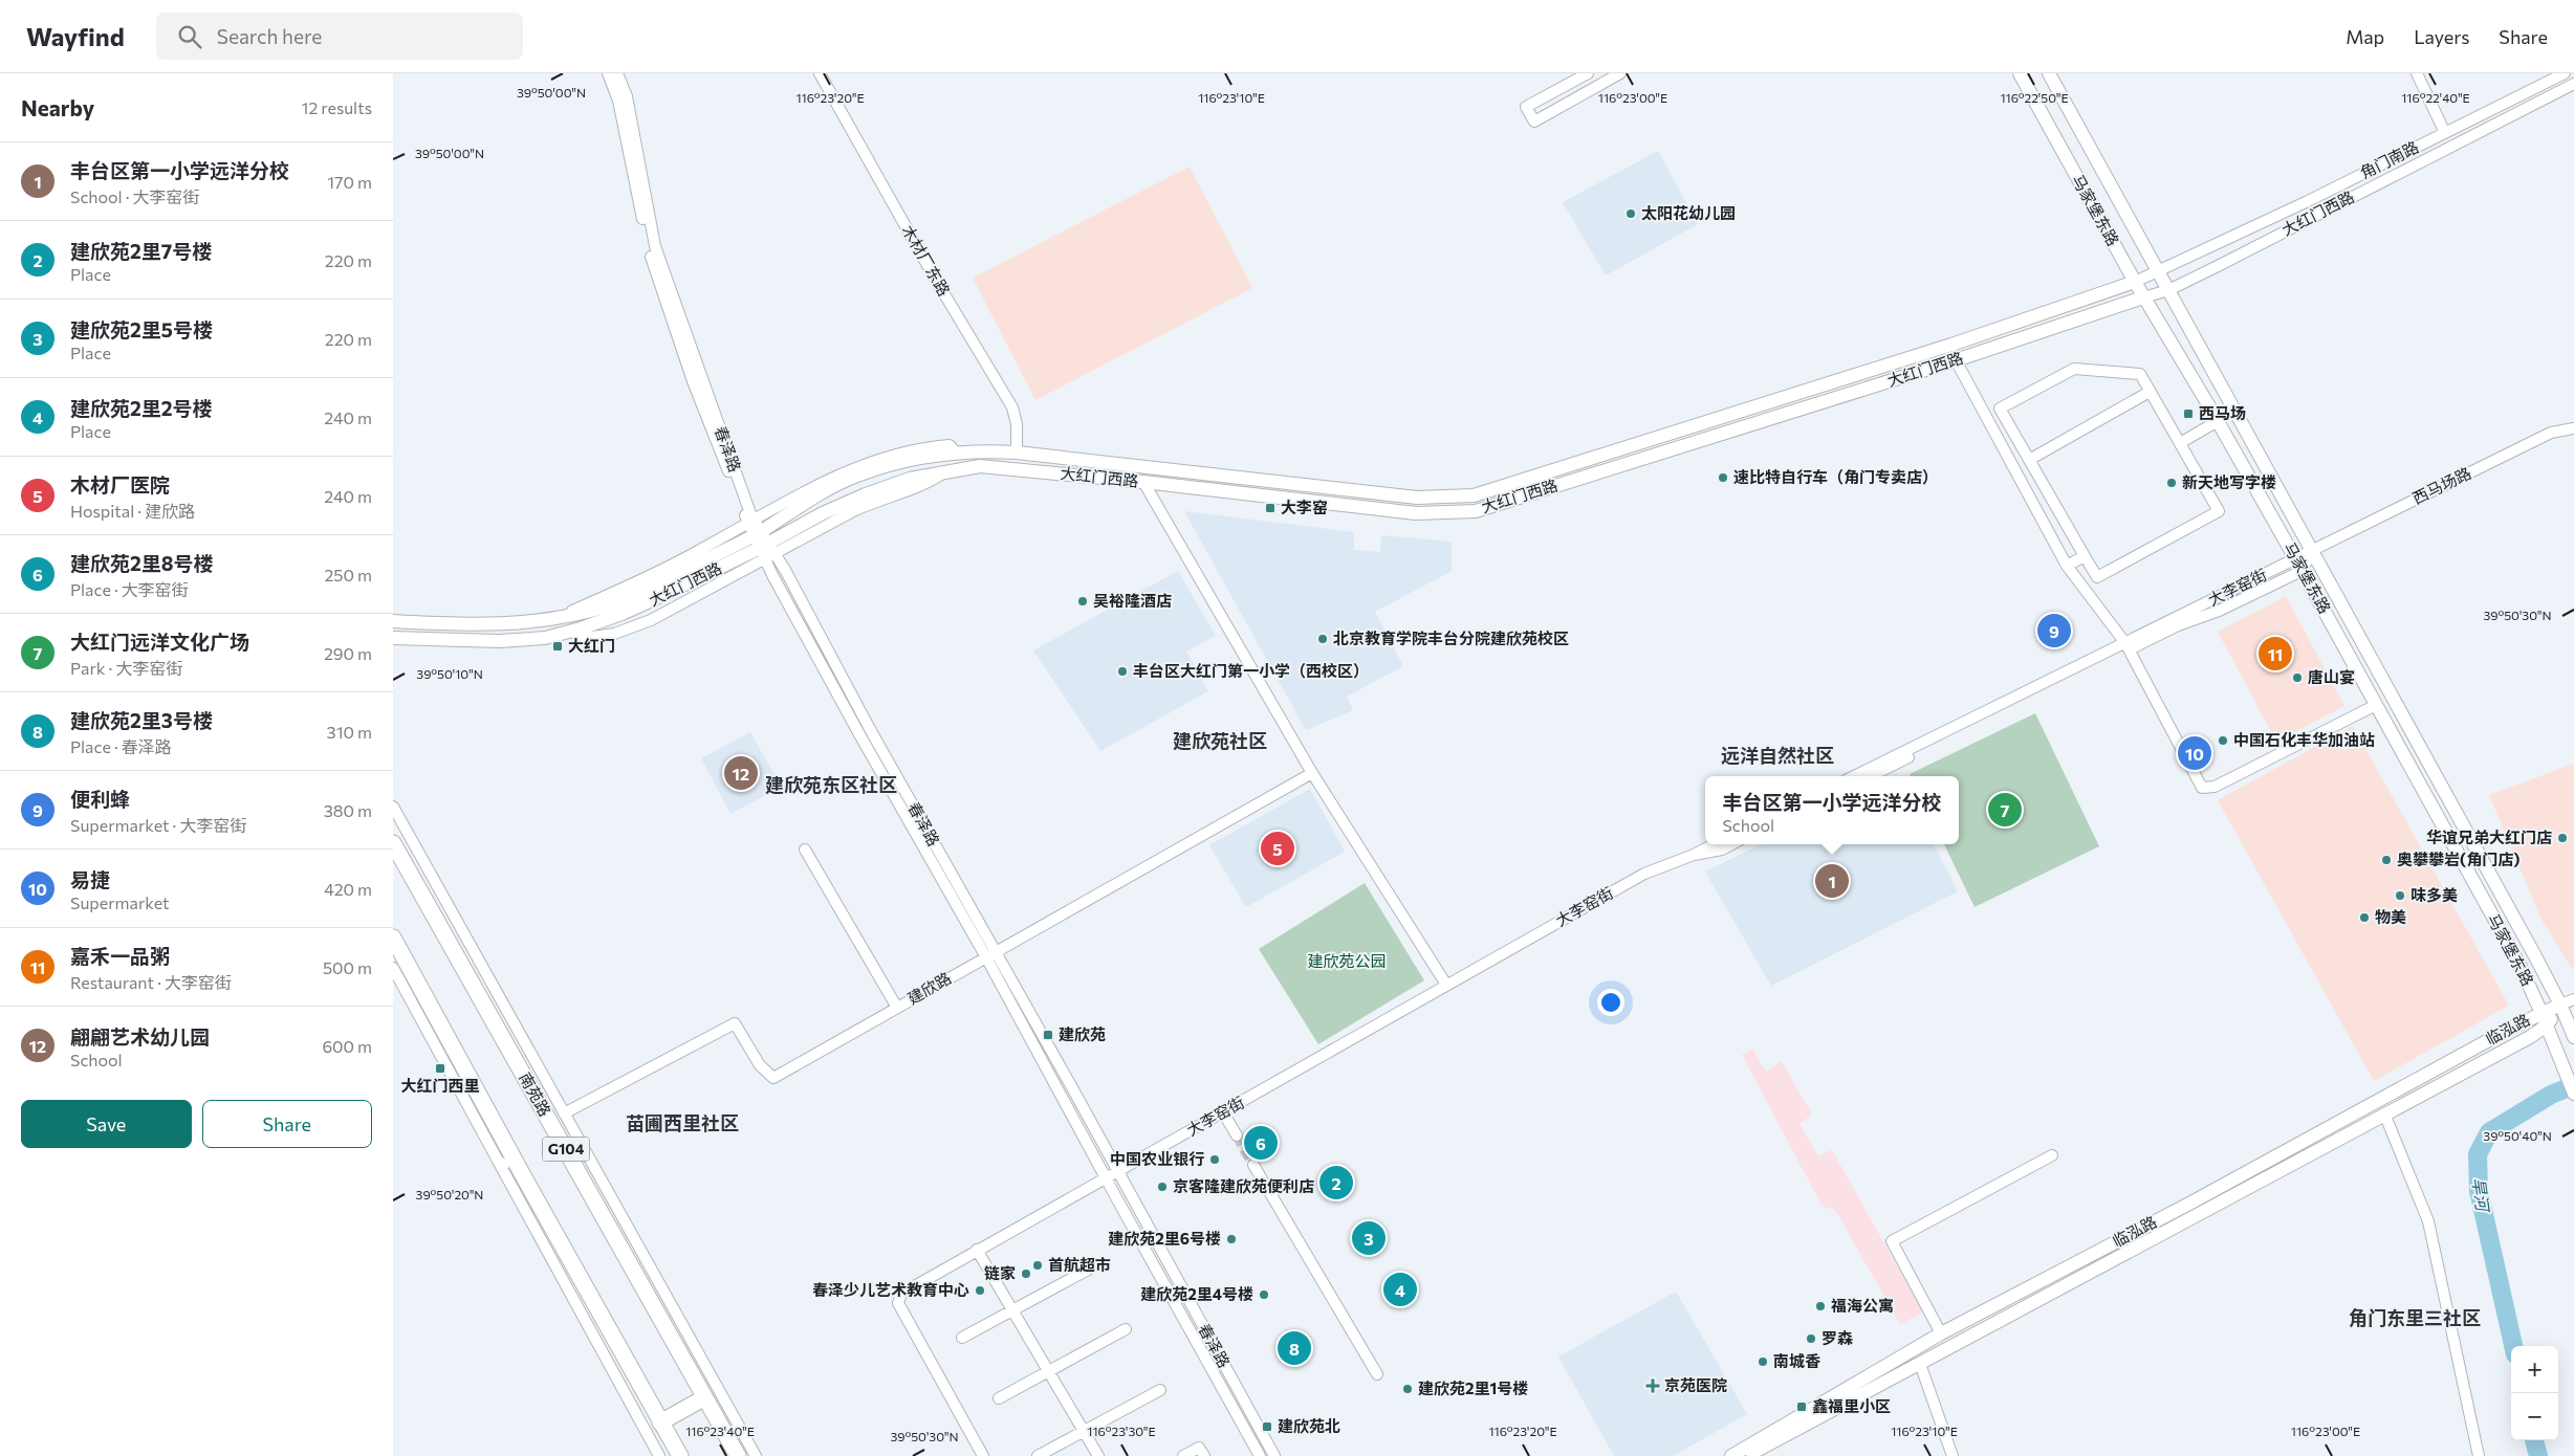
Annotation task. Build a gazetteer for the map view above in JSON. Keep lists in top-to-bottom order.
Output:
{
  "streets": {
    "highway": ["南苑路", "G104"],
    "main road": ["马家堡东路", "大红门西路", "临泓路"],
    "street": [
      "角门南路",
      "木材厂东路",
      "春泽路",
      "西马场路",
      "大李窑街",
      "建欣路"
    ]
  },
  "crossings": [
    ["角门南路", "马家堡东路"],
    ["角门南路", "大红门西路"],
    ["马家堡东路", "大红门西路"],
    ["马家堡东路", "西马场路"],
    ["马家堡东路", "大李窑街"],
    ["马家堡东路", "临泓路"],
    ["大红门西路", "木材厂东路"],
    ["大红门西路", "春泽路"],
    ["春泽路", "大李窑街"],
    ["春泽路", "建欣路"],
    ["西马场路", "大李窑街"]
  ],
  "districts": [
    "建欣苑社区",
    "远洋自然社区",
    "建欣苑东区社区",
    "苗圃西里社区",
    "角门东里三社区"
  ],
  "water": ["旱河"],
  "parks": ["建欣苑公园"],
  "places": {
    "other": [
      "太阳花幼儿园",
      "速比特自行车（角门专卖店）",
      "新天地写字楼",
      "吴裕隆酒店",
      "北京教育学院丰台分院建欣苑校区",
      "丰台区大红门第一小学（西校区）",
      "唐山宴",
      "中国石化丰华加油站",
      "华谊兄弟大红门店",
      "奥攀攀岩(角门店)",
      "味多美",
      "物美",
      "中国农业银行",
      "京客隆建欣苑便利店",
      "建欣苑2里6号楼",
      "首航超市",
      "链家",
      "春泽少儿艺术教育中心",
      "建欣苑2里4号楼",
      "福海公寓",
      "罗森",
      "南城香",
      "建欣苑2里1号楼"
    ],
    "transit": [
      "西马场",
      "大李窑",
      "大红门",
      "建欣苑",
      "大红门西里",
      "鑫福里小区",
      "建欣苑北"
    ],
    "health": ["京苑医院"]
  },
  "page": {
    "header": "Wayfind",
    "search": "Search here",
    "nav": ["Map", "Layers", "Share"],
    "heading": ["Nearby", "12 results"],
    "list": [
      {
        "mark": "1",
        "name": "丰台区第一小学远洋分校",
        "note": "School · 大李窑街",
        "value": "170 m"
      },
      {
        "mark": "2",
        "name": "建欣苑2里7号楼",
        "note": "Place",
        "value": "220 m"
      },
      {
        "mark": "3",
        "name": "建欣苑2里5号楼",
        "note": "Place",
        "value": "220 m"
      },
      {
        "mark": "4",
        "name": "建欣苑2里2号楼",
        "note": "Place",
        "value": "240 m"
      },
      {
        "mark": "5",
        "name": "木材厂医院",
        "note": "Hospital · 建欣路",
        "value": "240 m"
      },
      {
        "mark": "6",
        "name": "建欣苑2里8号楼",
        "note": "Place · 大李窑街",
        "value": "250 m"
      },
      {
        "mark": "7",
        "name": "大红门远洋文化广场",
        "note": "Park · 大李窑街",
        "value": "290 m"
      },
      {
        "mark": "8",
        "name": "建欣苑2里3号楼",
        "note": "Place · 春泽路",
        "value": "310 m"
      },
      {
        "mark": "9",
        "name": "便利蜂",
        "note": "Supermarket · 大李窑街",
        "value": "380 m"
      },
      {
        "mark": "10",
        "name": "易捷",
        "note": "Supermarket",
        "value": "420 m"
      },
      {
        "mark": "11",
        "name": "嘉禾一品粥",
        "note": "Restaurant · 大李窑街",
        "value": "500 m"
      },
      {
        "mark": "12",
        "name": "翩翩艺术幼儿园",
        "note": "School",
        "value": "600 m"
      }
    ],
    "pins": [
      "9",
      "11",
      "10",
      "12",
      "7",
      "5",
      "1",
      "6",
      "2",
      "3",
      "4",
      "8"
    ],
    "popup": ["丰台区第一小学远洋分校", "School"],
    "buttons": ["Save", "Share"],
    "map_buttons": ["+", "−"]
  },
  "coordinates": [
    "39°50'00\"N",
    "116°23'20\"E",
    "116°23'10\"E",
    "116°23'00\"E",
    "116°22'50\"E",
    "116°22'40\"E",
    "39°50'30\"N",
    "39°50'10\"N",
    "39°50'40\"N",
    "39°50'20\"N",
    "116°23'40\"E",
    "116°23'30\"E"
  ]
}
